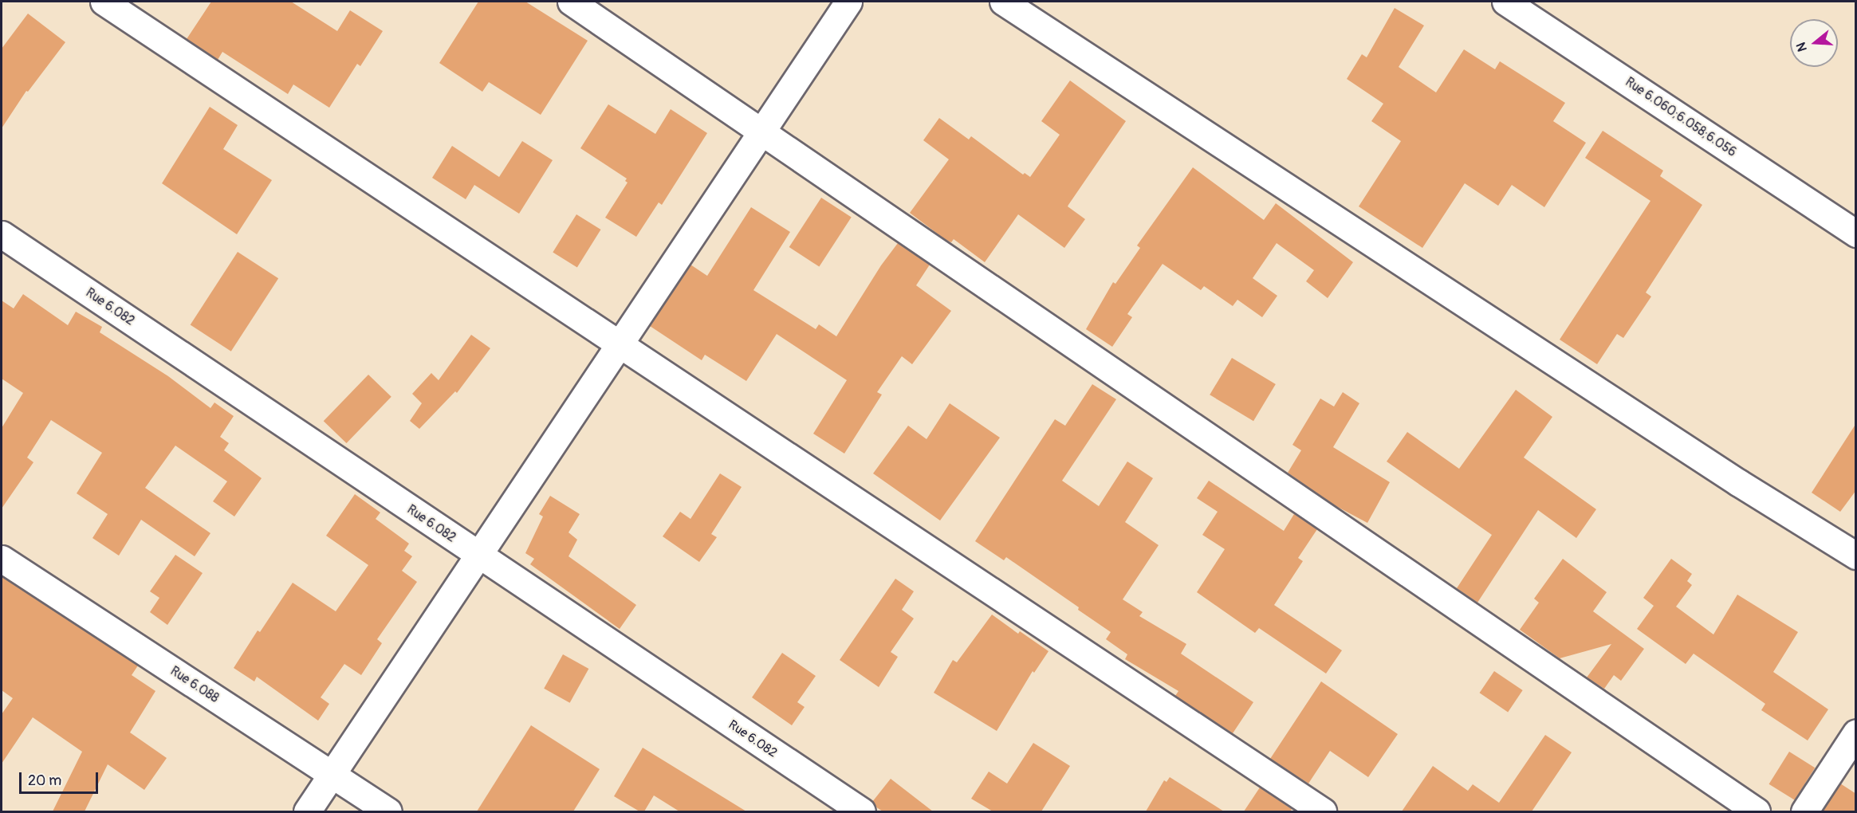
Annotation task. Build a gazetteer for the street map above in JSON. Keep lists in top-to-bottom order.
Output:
{
  "streets": {
    "street": ["Rue 6.060;6.058;6.056", "Rue 6.082", "Rue 6.088"]
  },
  "scale_bar": "20 m",
  "north": "left"
}
